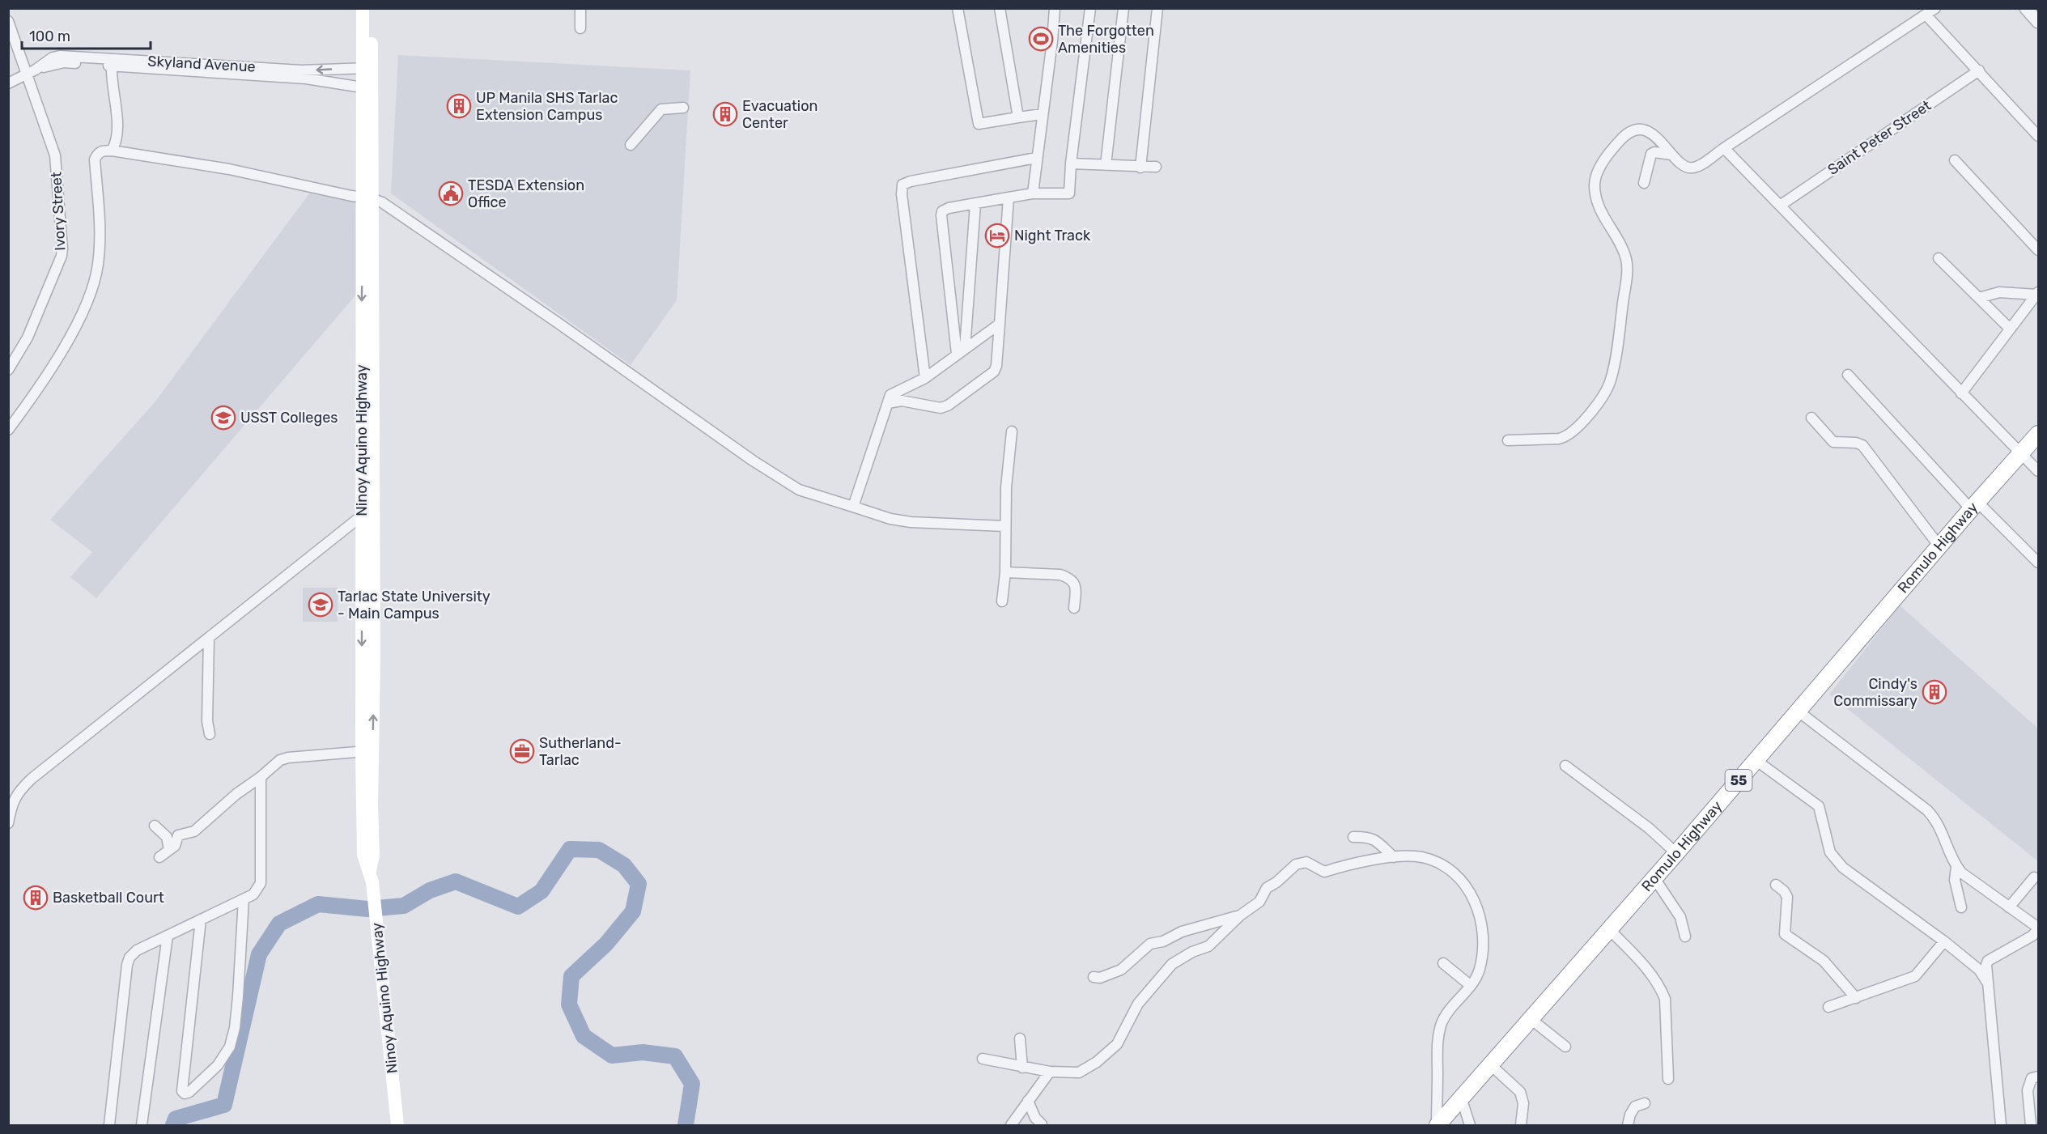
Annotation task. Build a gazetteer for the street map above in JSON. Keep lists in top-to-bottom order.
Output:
{
  "streets": {
    "highway": ["Romulo Highway", "55"],
    "main road": ["Ninoy Aquino Highway"],
    "street": ["Skyland Avenue", "Saint Peter Street", "Ivory Street"]
  },
  "crossings": [
    ["Skyland Avenue", "Ivory Street"],
    ["Skyland Avenue", "Ninoy Aquino Highway"]
  ],
  "places": {
    "sports": ["The Forgotten Amenities"],
    "building": [
      "UP Manila SHS Tarlac Extension Campus",
      "Evacuation Center",
      "Cindy's Commissary",
      "Basketball Court"
    ],
    "public building": ["TESDA Extension Office"],
    "hotel": ["Night Track"],
    "school or university": ["USST Colleges", "Tarlac State University - Main Campus"],
    "office": ["Sutherland- Tarlac"]
  },
  "scale_bar": "100 m"
}
